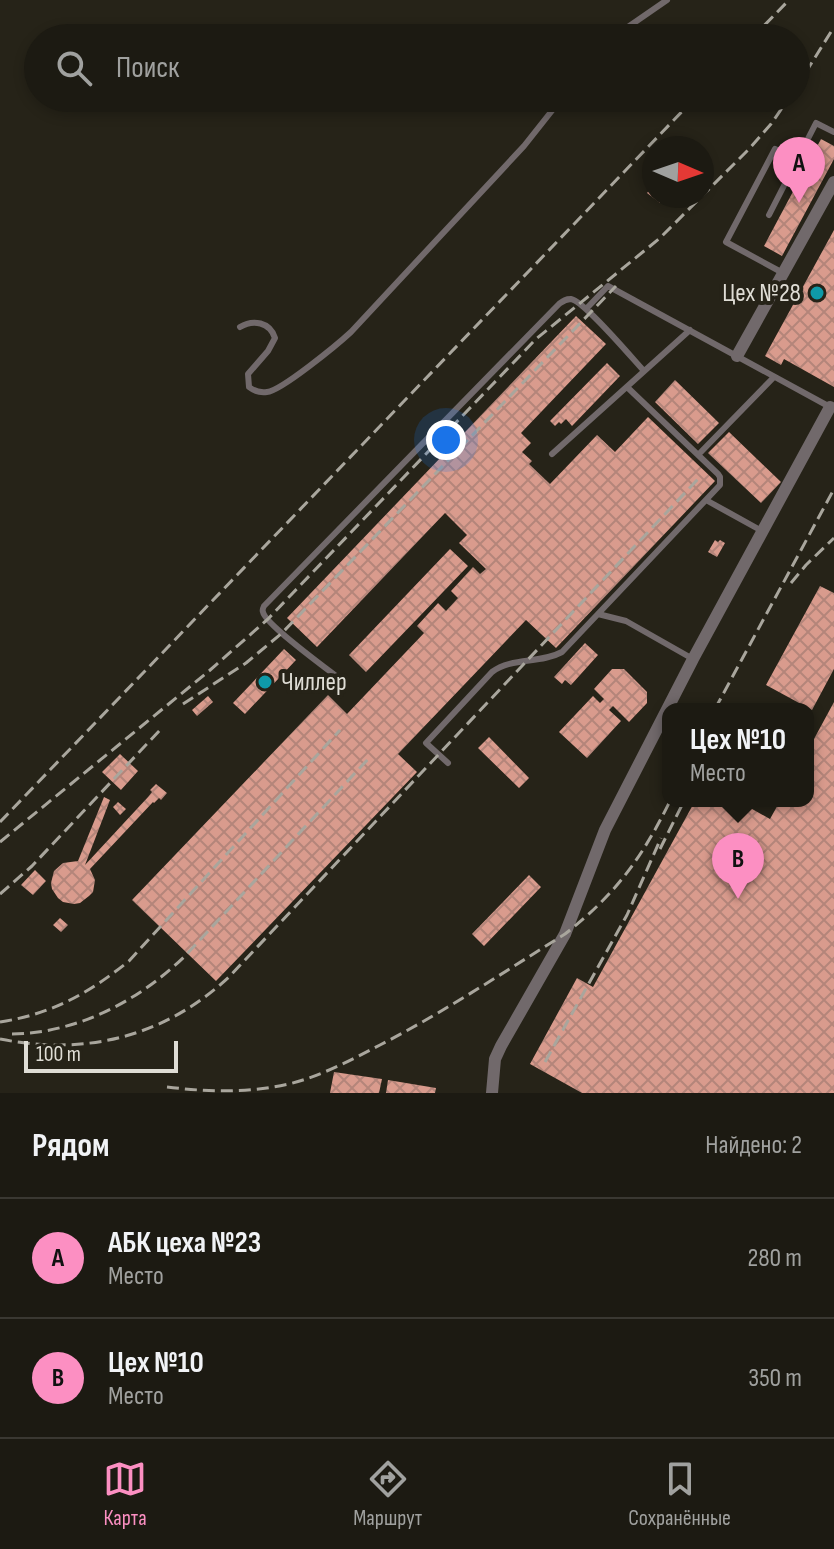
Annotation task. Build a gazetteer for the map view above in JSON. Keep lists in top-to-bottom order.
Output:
{
  "places": ["Цех №28", "Чиллер"],
  "scale_bar": "100 m",
  "north": "right",
  "page": {
    "search": "Поиск",
    "pins": ["A", "B"],
    "popup": ["Цех №10", "Место"],
    "scale": "100 m",
    "heading": ["Рядом", "Найдено: 2"],
    "list": [
      {
        "mark": "A",
        "name": "АБК цеха №23",
        "note": "Место",
        "value": "280 m"
      },
      {
        "mark": "B",
        "name": "Цех №10",
        "note": "Место",
        "value": "350 m"
      }
    ],
    "nav": ["Карта", "Маршрут", "Сохранённые"]
  }
}
